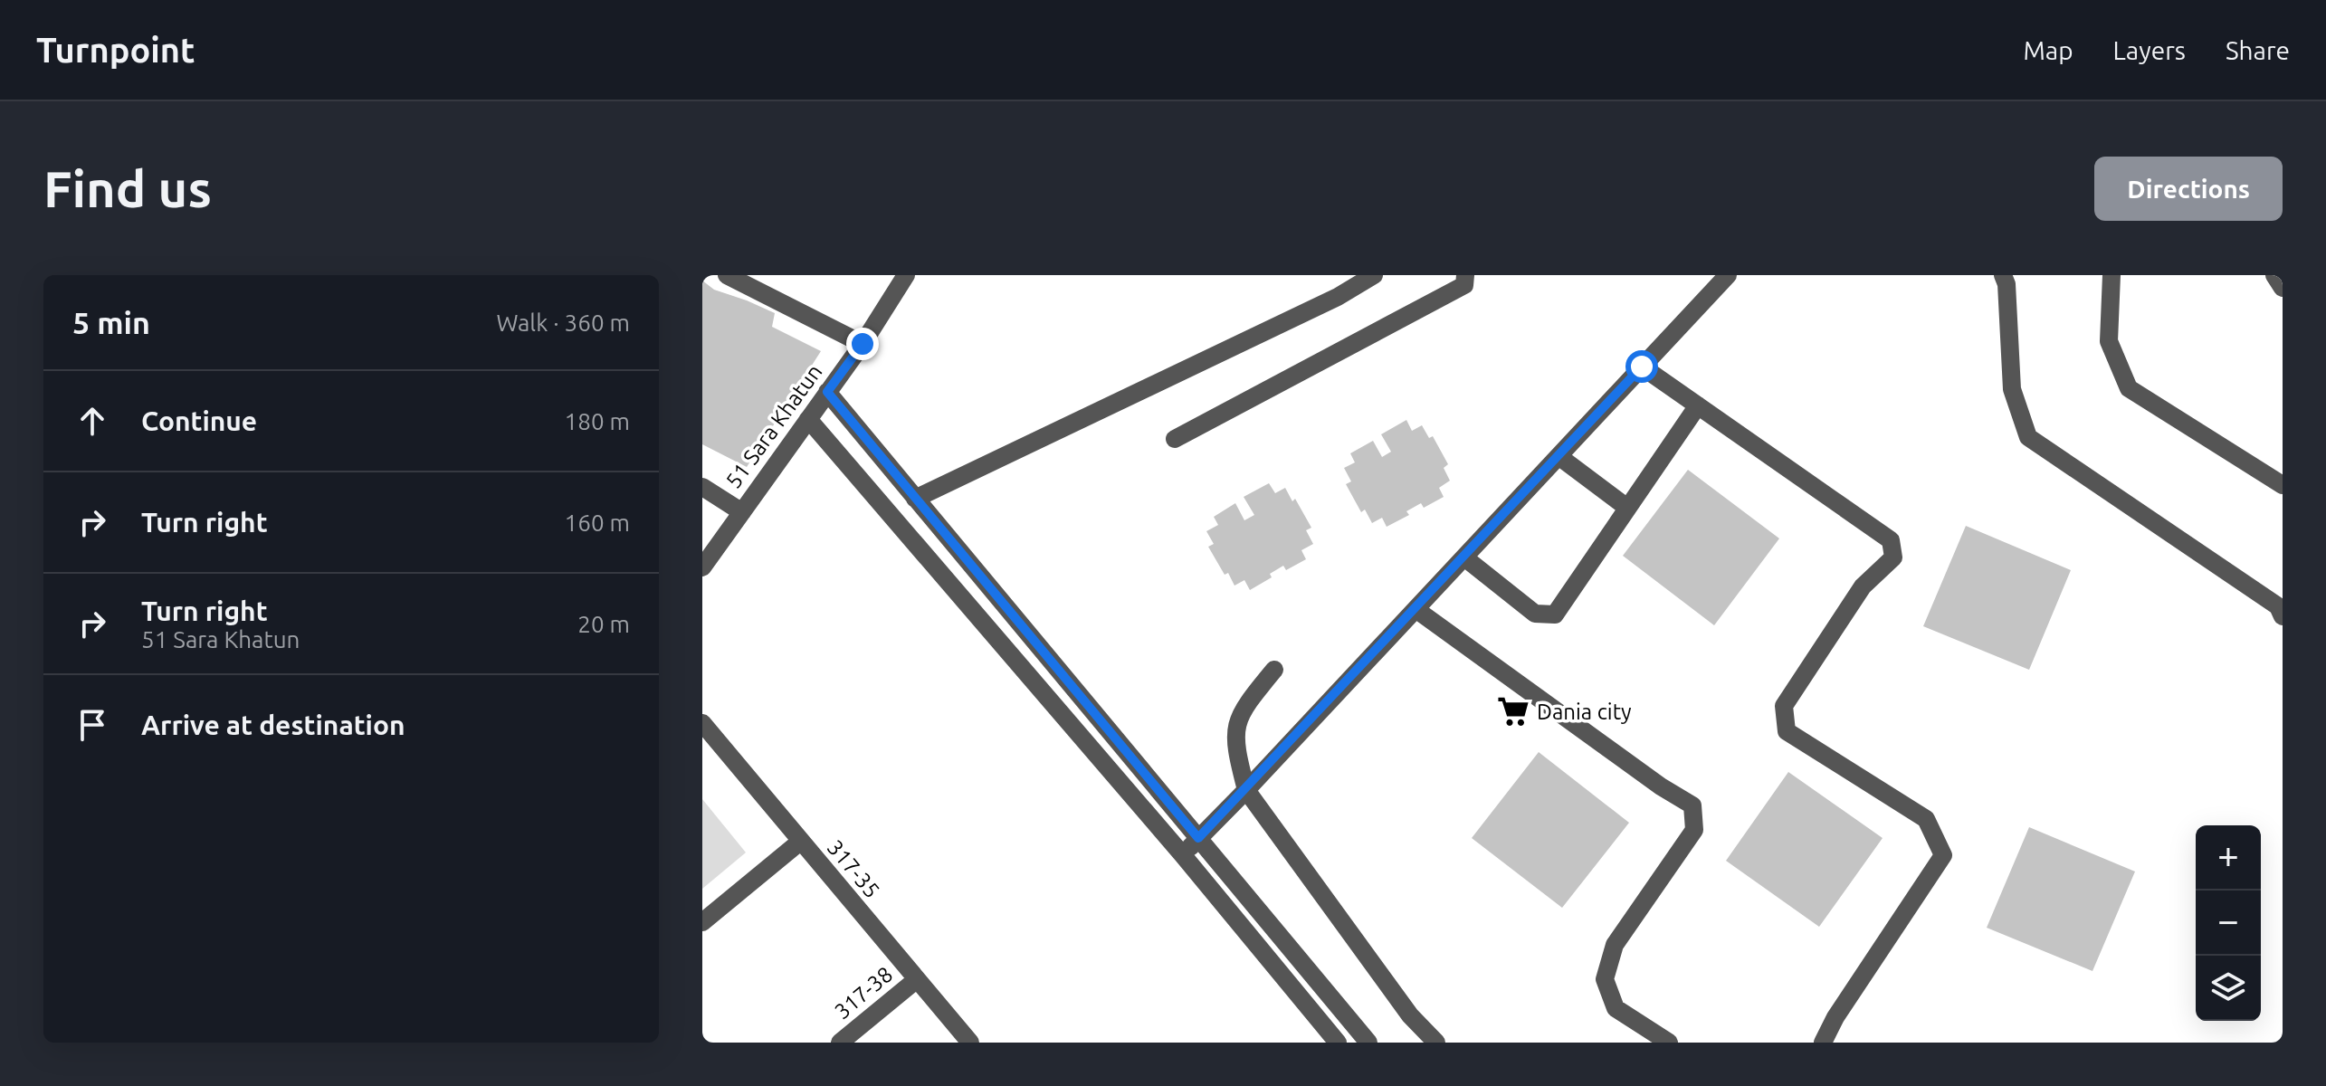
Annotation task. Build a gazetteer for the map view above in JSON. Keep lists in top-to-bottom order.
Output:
{
  "streets": {
    "street": ["51 Sara Khatun", "317-35", "317-38"]
  },
  "crossings": [
    ["317-35", "317-38"]
  ],
  "places": {
    "supermarket": ["Dania city"]
  },
  "page": {
    "header": "Turnpoint",
    "nav": ["Map", "Layers", "Share"],
    "buttons": "Directions",
    "title": "Find us",
    "heading": ["5 min", "Walk · 360 m"],
    "list": [
      ["Continue", "180 m"],
      ["Turn right", "160 m"],
      ["Turn right", "51 Sara Khatun", "20 m"],
      "Arrive at destination"
    ],
    "map_buttons": ["+", "−"]
  }
}
